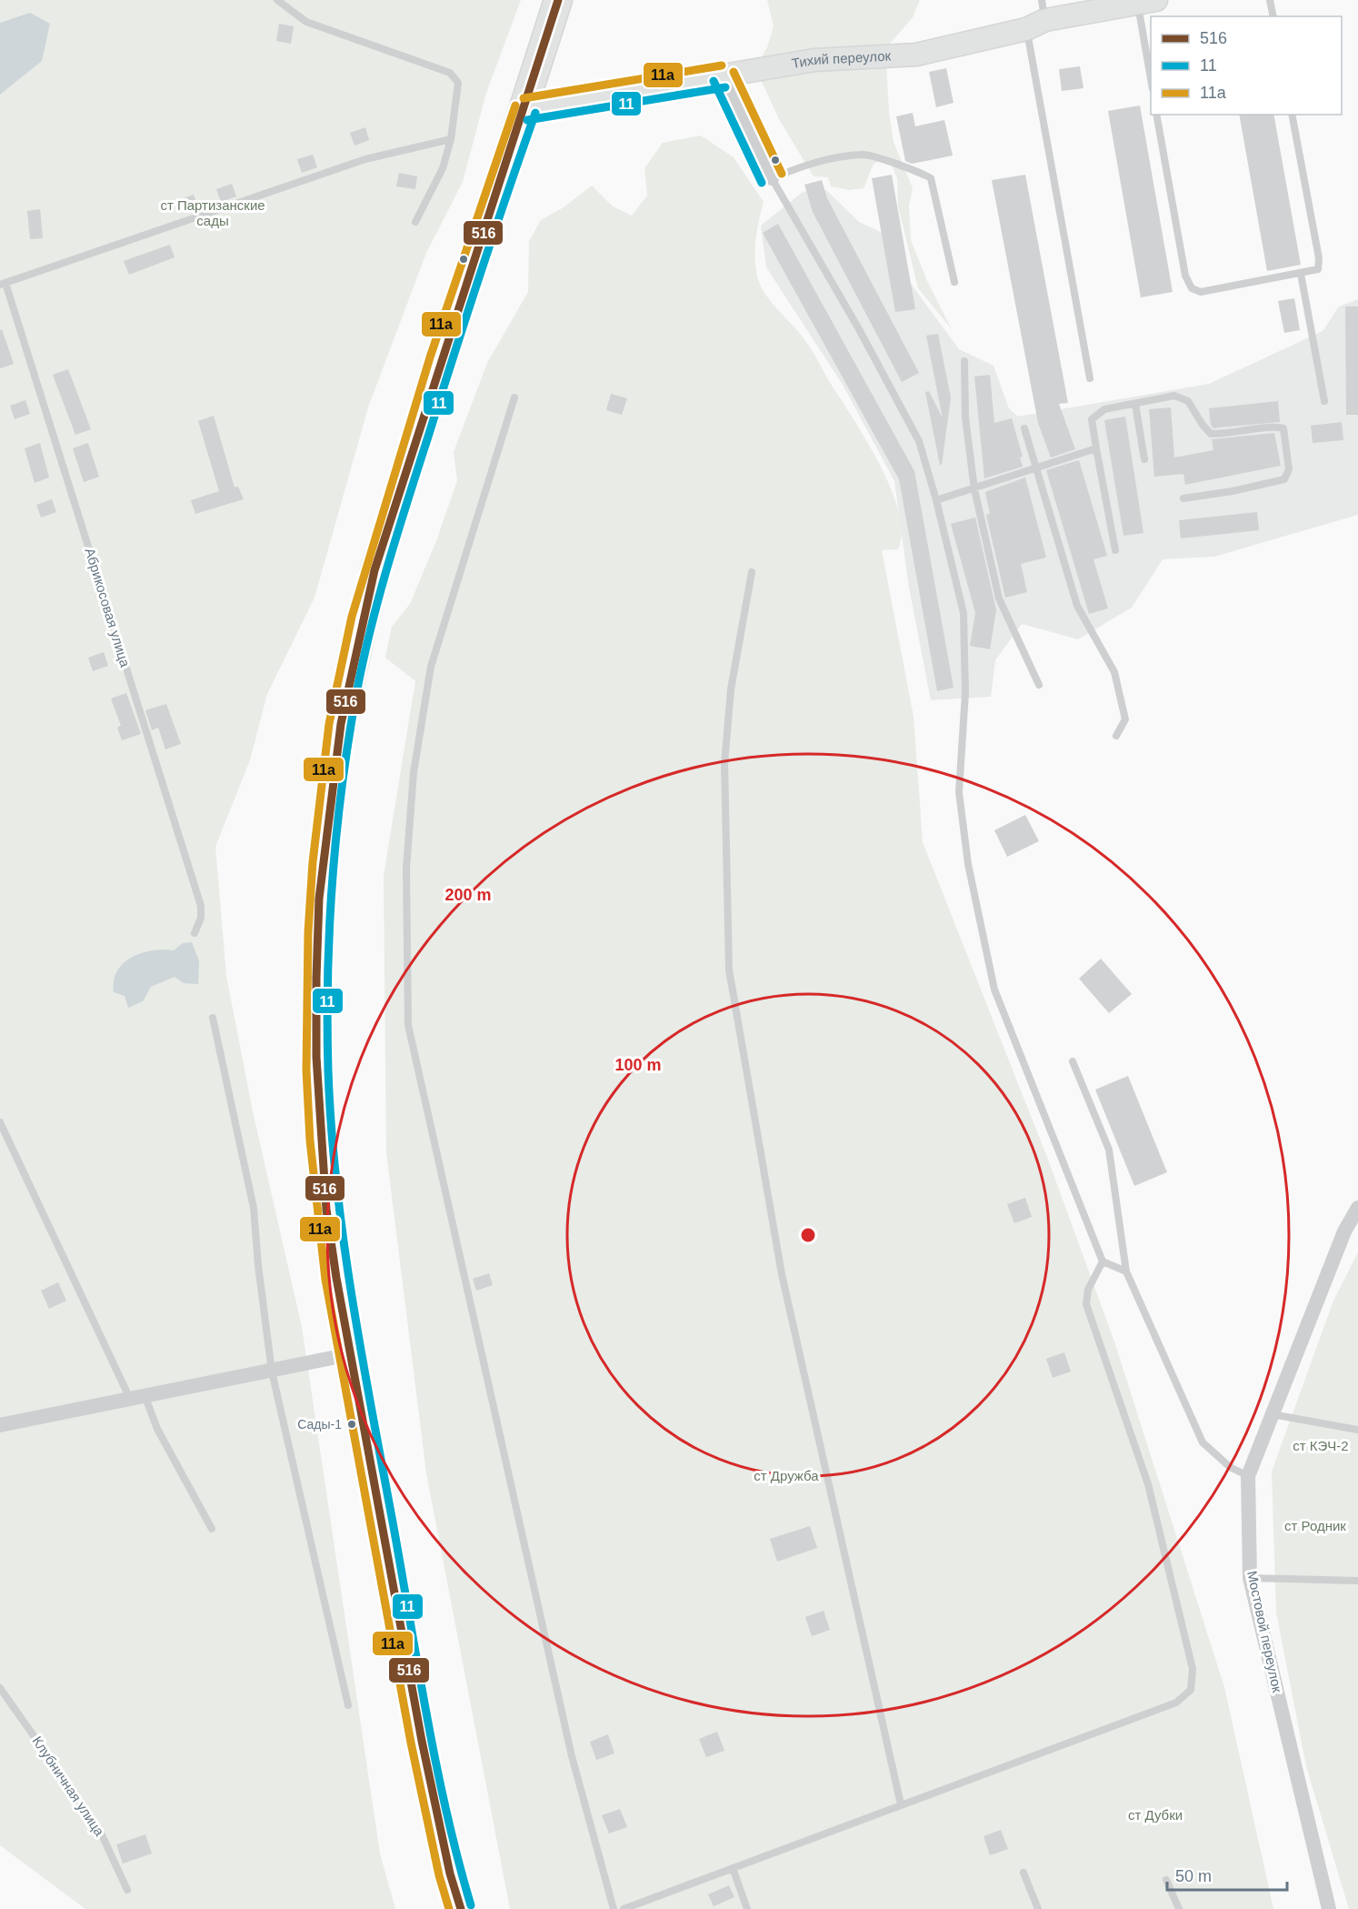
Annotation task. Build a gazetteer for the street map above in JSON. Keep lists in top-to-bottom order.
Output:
{
  "streets": {
    "street": ["Тихий переулок", "Мостовой переулок"],
    "lane": ["Абрикосовая улица", "Клубничная улица"]
  },
  "parks": [
    "ст Партизанские сады",
    "ст КЭЧ-2",
    "ст Дружба",
    "ст Родник",
    "ст Дубки"
  ],
  "places": ["Сады-1"],
  "lines": ["transit line 516", "transit line 11а", "transit line 11"],
  "legend": ["516", "11", "11а"],
  "scale_bar": "50 m",
  "rings": ["200 m", "100 m"]
}
